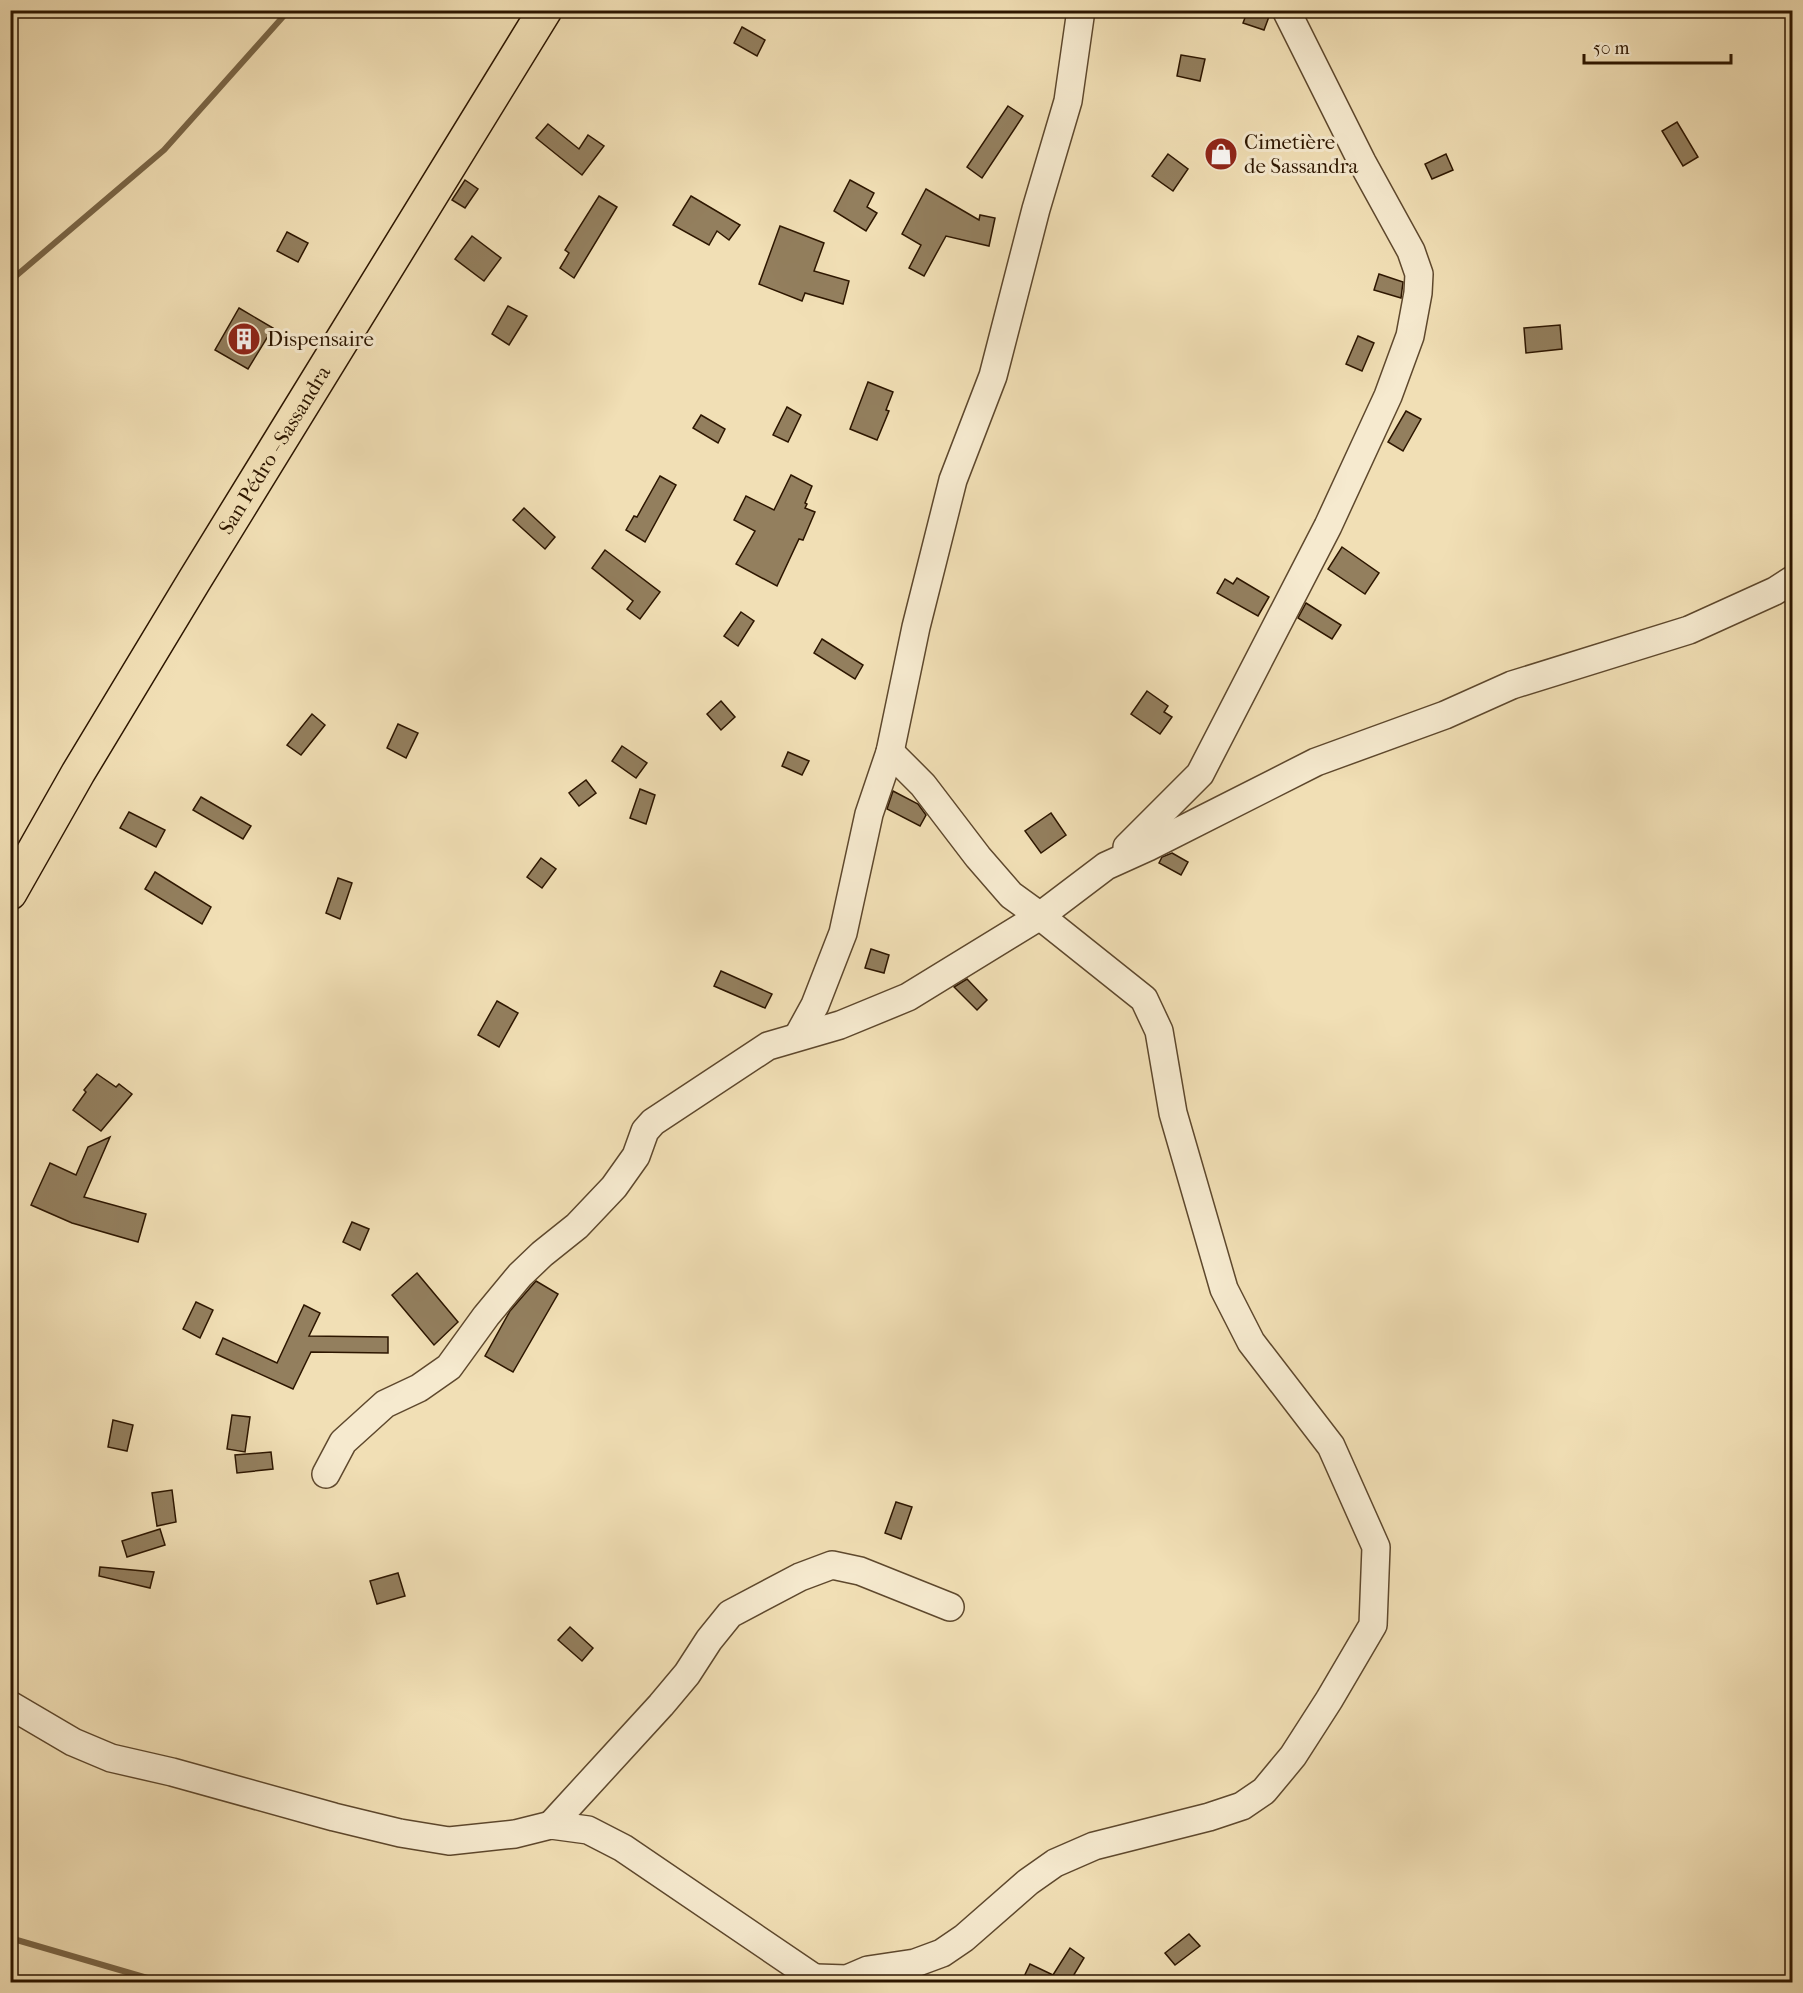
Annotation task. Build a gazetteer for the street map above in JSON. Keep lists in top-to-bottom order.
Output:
{
  "streets": {
    "main road": ["San Pédro - Sassandra"]
  },
  "places": {
    "shop": ["Cimetière de Sassandra"],
    "building": ["Dispensaire"]
  },
  "scale_bar": "50 m"
}
